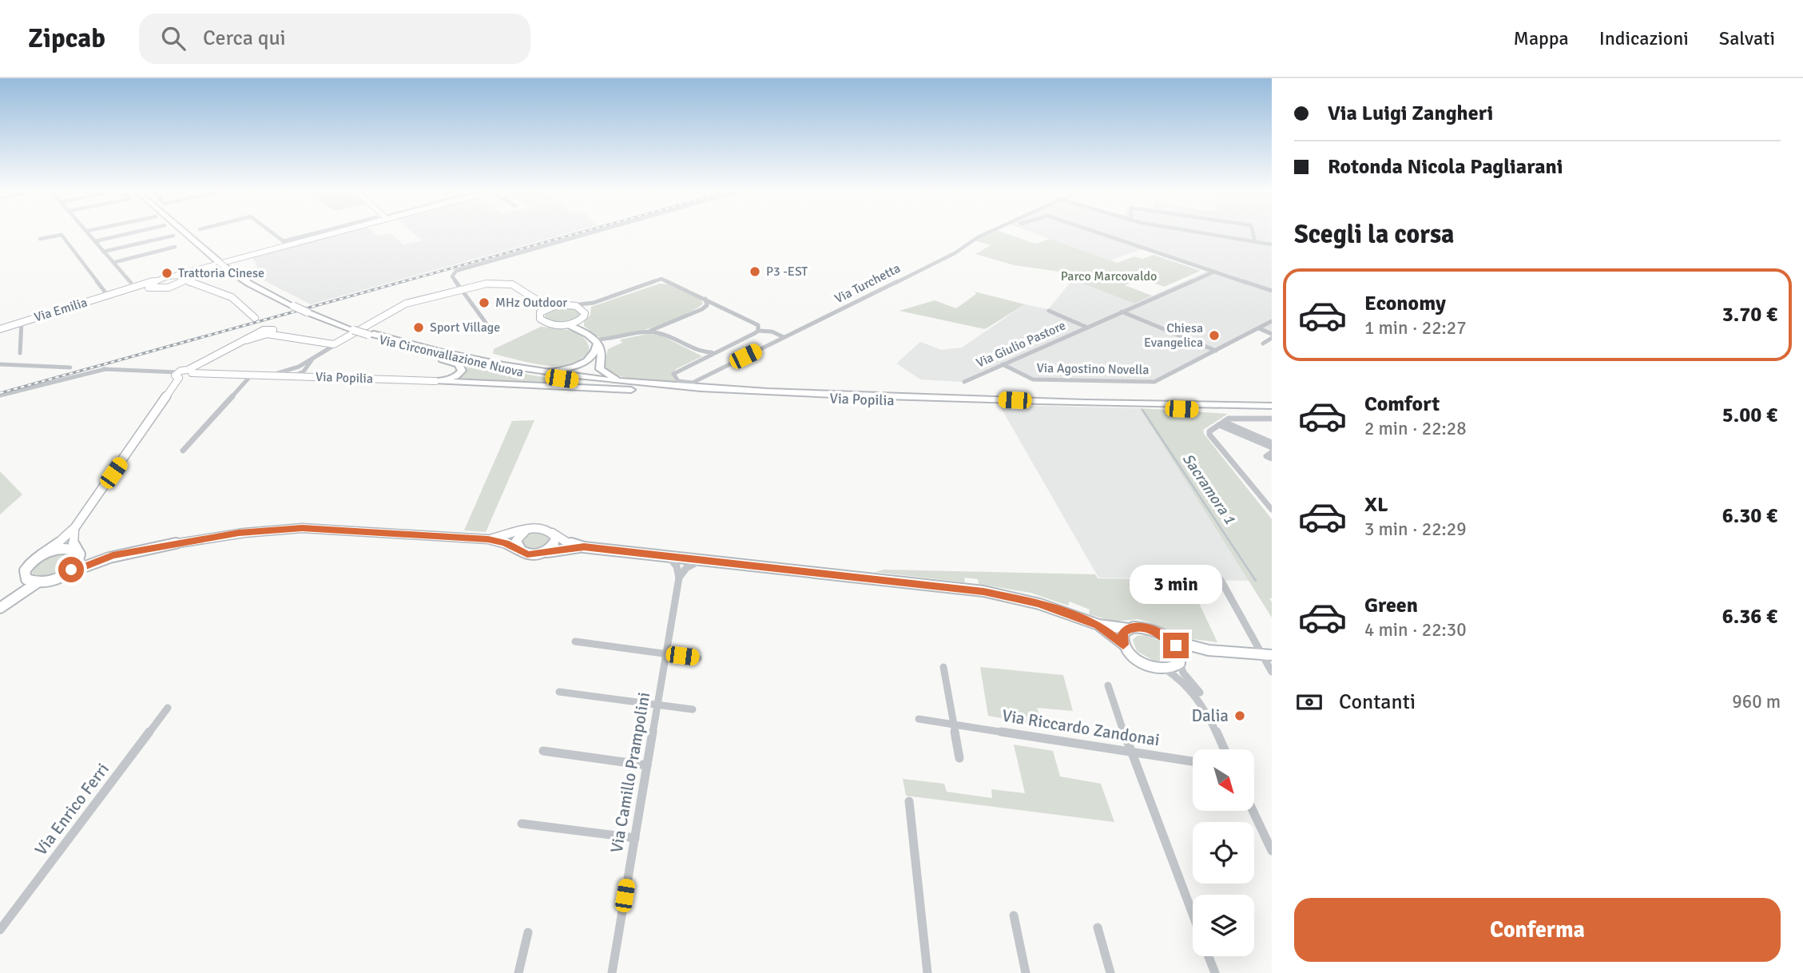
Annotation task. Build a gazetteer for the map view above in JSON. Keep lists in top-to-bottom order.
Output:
{
  "streets": {
    "main road": ["Via Emilia", "Via Circonvallazione Nuova", "Via Popilia"],
    "street": [
      "Via Turchetta",
      "Via Giulio Pastore",
      "Via Agostino Novella",
      "Via Riccardo Zandonai",
      "Via Camillo Prampolini",
      "Via Enrico Ferri"
    ]
  },
  "crossings": [
    ["Via Giulio Pastore", "Via Agostino Novella"],
    ["Via Circonvallazione Nuova", "Via Popilia"]
  ],
  "water": ["Sacramora 1"],
  "parks": ["Parco Marcovaldo"],
  "places": [
    "P3 -EST",
    "Trattoria Cinese",
    "MHz Outdoor",
    "Sport Village",
    "Chiesa Evangelica",
    "Dalia"
  ],
  "north": "bottom right",
  "page": {
    "header": "Zipcab",
    "search": "Cerca qui",
    "nav": ["Mappa", "Indicazioni", "Salvati"],
    "banner": ["Via Luigi Zangheri", "Rotonda Nicola Pagliarani"],
    "heading": "Scegli la corsa",
    "list": [
      {
        "name": "Economy",
        "note": "1 min · 22:27",
        "value": "3.70 €"
      },
      {
        "name": "Comfort",
        "note": "2 min · 22:28",
        "value": "5.00 €"
      },
      {
        "name": "XL",
        "note": "3 min · 22:29",
        "value": "6.30 €"
      },
      {
        "name": "Green",
        "note": "4 min · 22:30",
        "value": "6.36 €"
      }
    ],
    "bubble": "3 min",
    "pay": ["Contanti", "960 m"],
    "buttons": "Conferma"
  }
}
